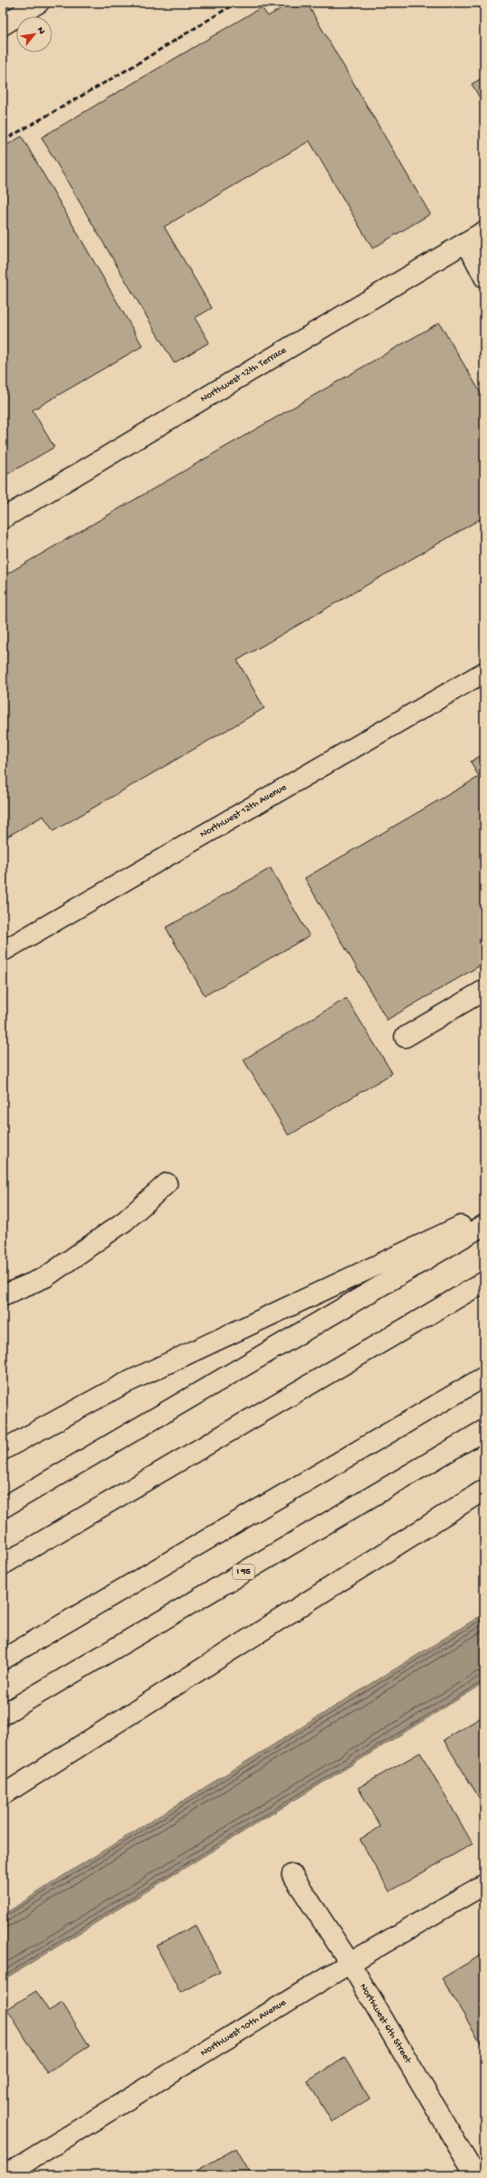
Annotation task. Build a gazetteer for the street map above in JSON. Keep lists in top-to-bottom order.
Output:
{
  "streets": {
    "main road": [
      "Northwest 12th Terrace",
      "Northwest 12th Avenue",
      "I 95",
      "Northwest 6th Street",
      "Northwest 10th Avenue"
    ]
  },
  "crossings": [
    ["Northwest 6th Street", "Northwest 10th Avenue"]
  ],
  "north": "top right"
}
